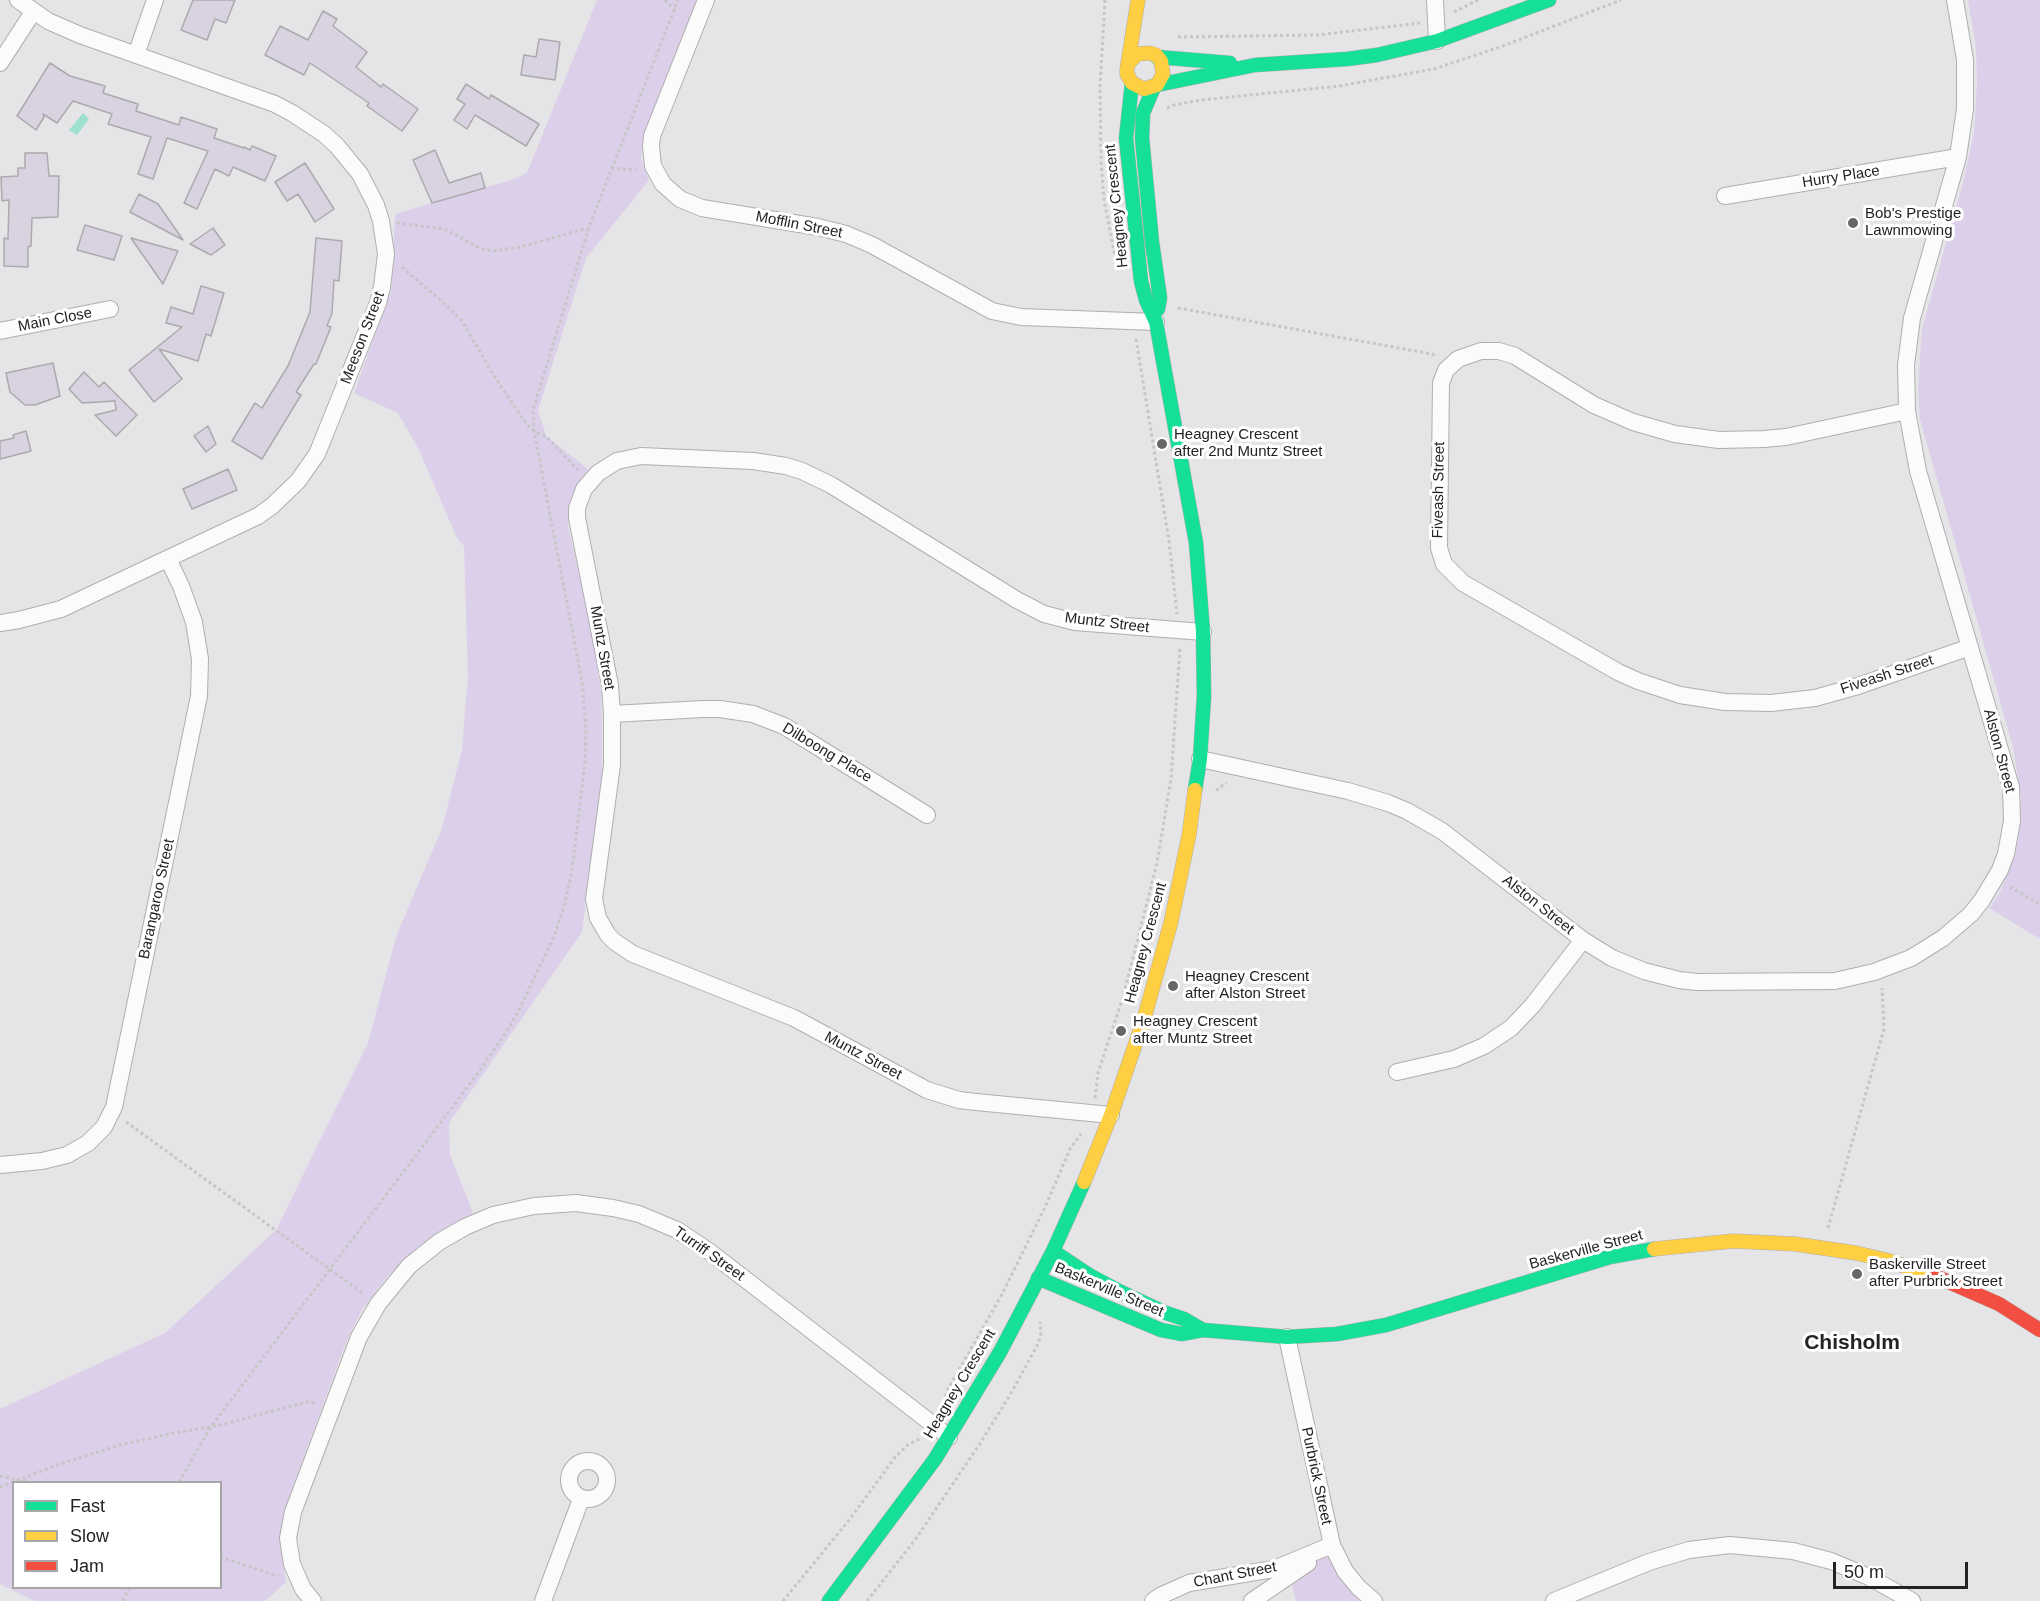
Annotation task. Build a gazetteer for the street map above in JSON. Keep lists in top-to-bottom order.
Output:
{
  "streets": {
    "street": [
      "Hurry Place",
      "Heagney Crescent",
      "Mofflin Street",
      "Main Close",
      "Meeson Street",
      "Fiveash Street",
      "Muntz Street",
      "Alston Street",
      "Dilboong Place",
      "Barangaroo Street",
      "Baskerville Street",
      "Turriff Street",
      "Purbrick Street",
      "Chant Street"
    ]
  },
  "crossings": [
    ["Hurry Place", "Alston Street"],
    ["Heagney Crescent", "Mofflin Street"],
    ["Heagney Crescent", "Muntz Street"],
    ["Heagney Crescent", "Alston Street"],
    ["Heagney Crescent", "Baskerville Street"],
    ["Heagney Crescent", "Turriff Street"],
    ["Meeson Street", "Barangaroo Street"],
    ["Fiveash Street", "Alston Street"],
    ["Muntz Street", "Dilboong Place"],
    ["Baskerville Street", "Purbrick Street"],
    ["Purbrick Street", "Chant Street"]
  ],
  "districts": ["Chisholm"],
  "places": [
    "Bob's Prestige Lawnmowing",
    "Heagney Crescent after 2nd Muntz Street",
    "Heagney Crescent after Alston Street",
    "Heagney Crescent after Muntz Street",
    "Baskerville Street after Purbrick Street"
  ],
  "legend": ["Fast", "Slow", "Jam"],
  "scale_bar": "50 m"
}
